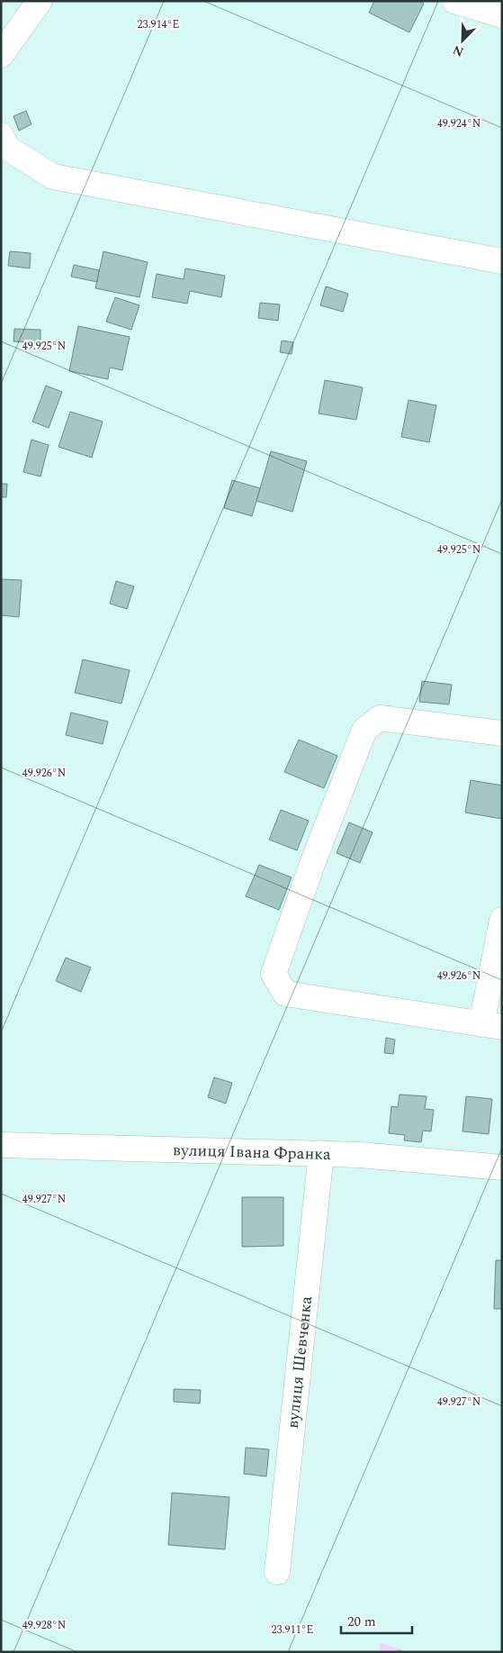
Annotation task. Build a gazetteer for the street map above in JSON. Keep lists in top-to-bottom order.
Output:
{
  "streets": {
    "street": ["вулиця Івана Франка", "вулиця Шевченка"]
  },
  "crossings": [
    ["вулиця Івана Франка", "вулиця Шевченка"]
  ],
  "scale_bar": "20 m",
  "north": "bottom left",
  "coordinates": [
    "23.914°E",
    "49.924°N",
    "49.925°N",
    "49.926°N",
    "49.927°N",
    "49.928°N",
    "23.911°E"
  ]
}
